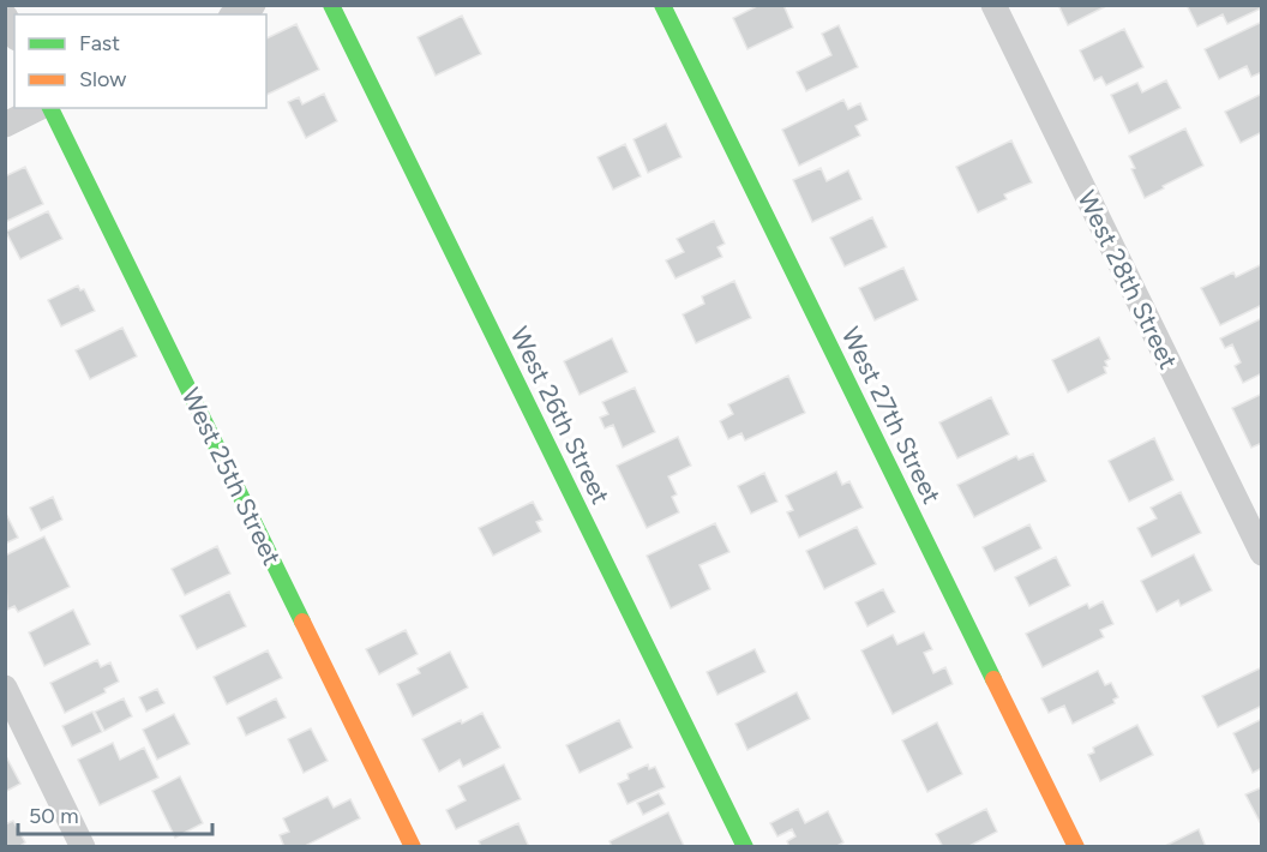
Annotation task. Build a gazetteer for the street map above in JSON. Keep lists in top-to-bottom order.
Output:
{
  "streets": {
    "street": [
      "West 28th Street",
      "West 26th Street",
      "West 27th Street",
      "West 25th Street"
    ]
  },
  "legend": ["Fast", "Slow"],
  "scale_bar": "50 m"
}
